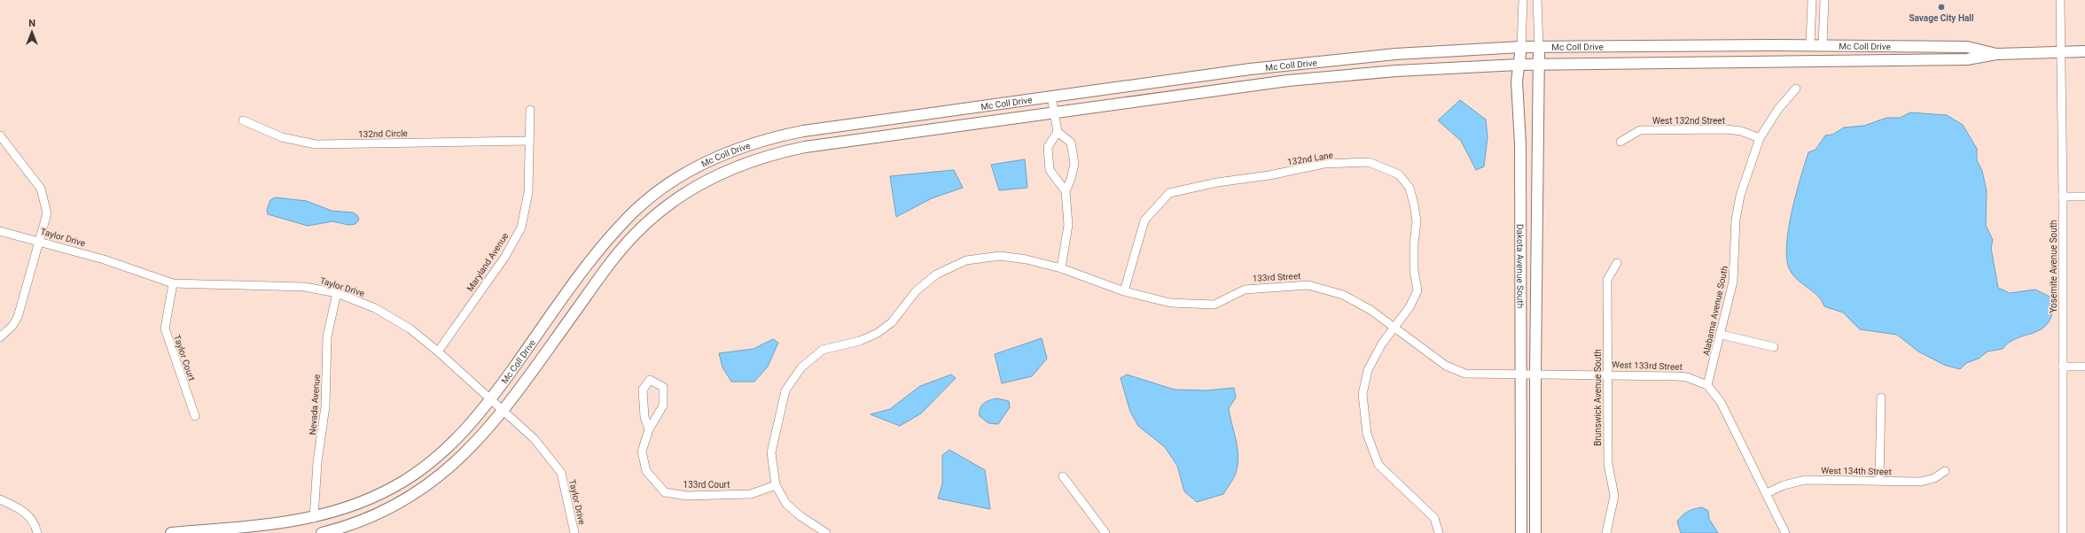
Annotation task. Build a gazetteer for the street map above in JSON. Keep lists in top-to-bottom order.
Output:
{
  "streets": {
    "main road": ["Mc Coll Drive", "Dakota Avenue South"],
    "street": [
      "West 132nd Street",
      "132nd Circle",
      "132nd Lane",
      "Taylor Drive",
      "Maryland Avenue",
      "Yosemite Avenue South",
      "133rd Street",
      "Alabama Avenue South",
      "Taylor Court",
      "West 133rd Street",
      "Brunswick Avenue South",
      "Nevada Avenue",
      "West 134th Street",
      "133rd Court"
    ]
  },
  "crossings": [
    ["Mc Coll Drive", "Taylor Drive"],
    ["Mc Coll Drive", "Dakota Avenue South"],
    ["Mc Coll Drive", "Yosemite Avenue South"],
    ["Mc Coll Drive", "Nevada Avenue"],
    ["West 132nd Street", "Alabama Avenue South"],
    ["132nd Circle", "Maryland Avenue"],
    ["132nd Lane", "133rd Street"],
    ["Taylor Drive", "Maryland Avenue"],
    ["Taylor Drive", "Taylor Court"],
    ["Taylor Drive", "Nevada Avenue"],
    ["Dakota Avenue South", "133rd Street"],
    ["Dakota Avenue South", "West 133rd Street"],
    ["133rd Street", "West 133rd Street"],
    ["133rd Street", "133rd Court"],
    ["Alabama Avenue South", "West 133rd Street"],
    ["West 133rd Street", "Brunswick Avenue South"]
  ],
  "places": ["Savage City Hall"],
  "north": "top"
}
